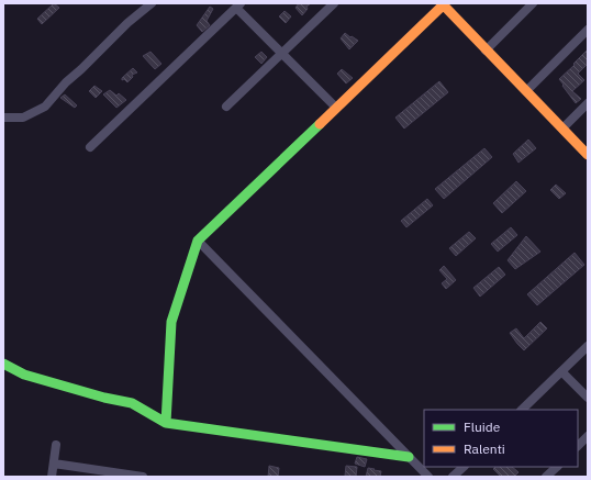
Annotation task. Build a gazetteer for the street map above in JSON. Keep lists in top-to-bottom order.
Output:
{
  "legend": ["Fluide", "Ralenti"]
}
